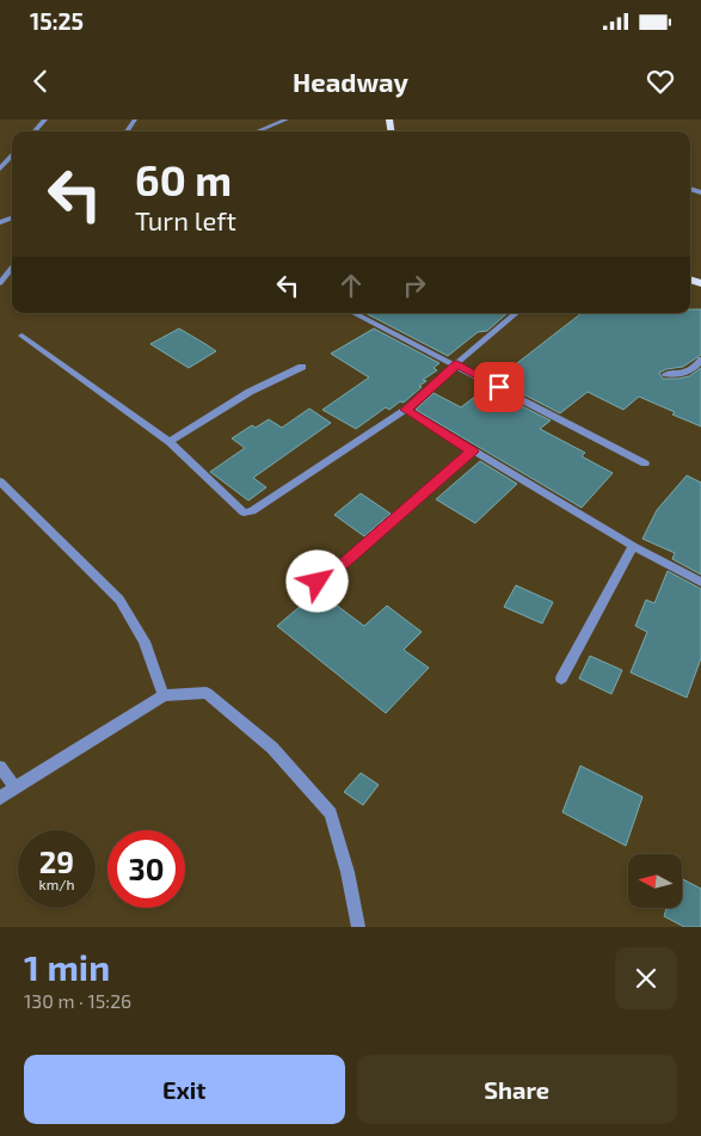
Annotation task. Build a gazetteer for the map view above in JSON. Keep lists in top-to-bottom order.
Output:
{
  "north": "left",
  "page": {
    "status": "15:25",
    "header": "Headway",
    "turn": ["60 m", "Turn left"],
    "speed": "29 km/h",
    "limit": "30",
    "heading": ["1 min", "130 m · 15:26"],
    "buttons": ["Exit", "Share"]
  }
}
